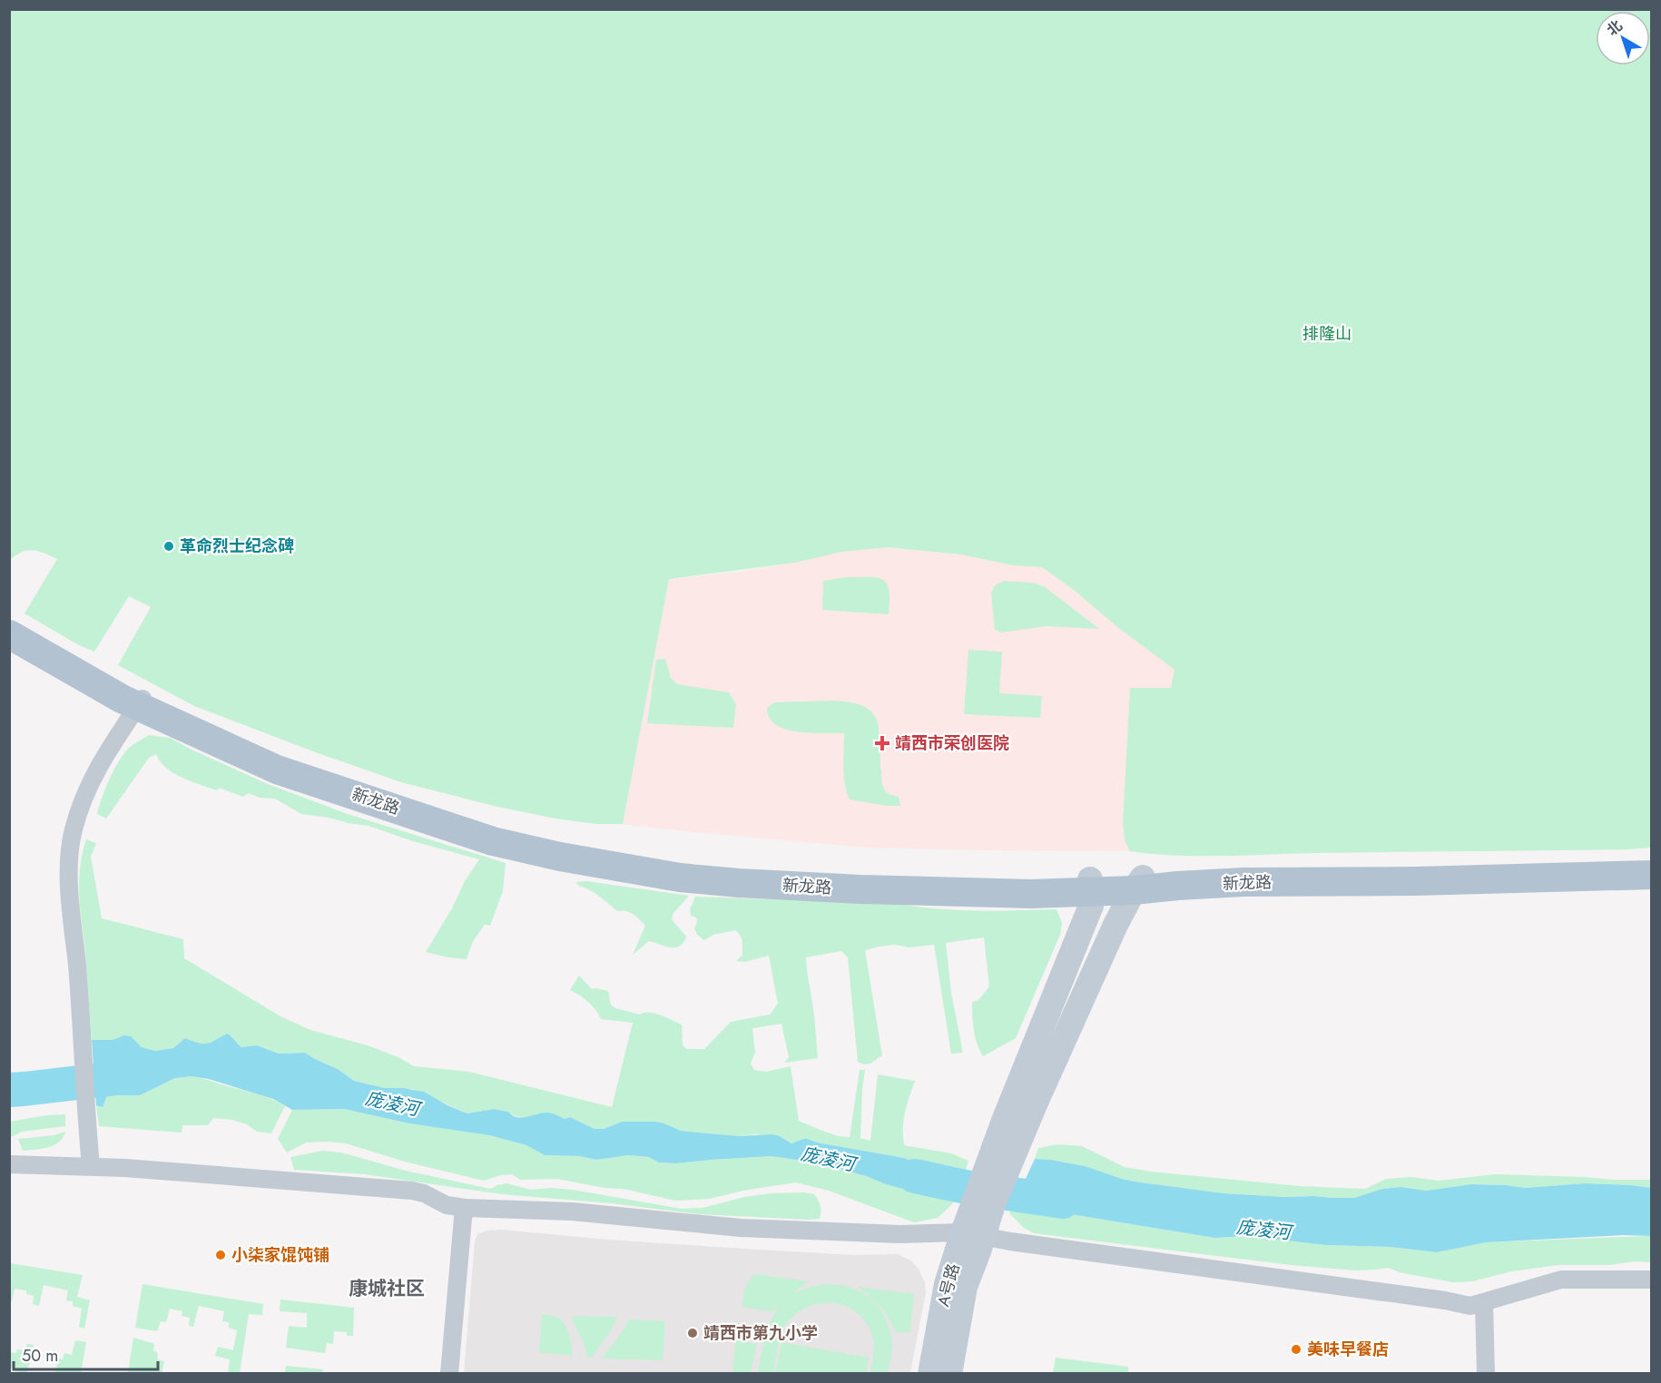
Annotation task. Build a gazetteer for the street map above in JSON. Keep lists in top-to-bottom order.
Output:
{
  "streets": {
    "main road": ["新龙路"],
    "street": ["A号路"]
  },
  "districts": ["康城社区"],
  "water": ["庞凌河"],
  "parks": ["排隆山"],
  "places": {
    "other": [
      "革命烈士纪念碑",
      "小柒家馄饨铺",
      "靖西市第九小学",
      "美味早餐店"
    ],
    "health": ["靖西市荣创医院"]
  },
  "scale_bar": "50 m",
  "north": "top left"
}
